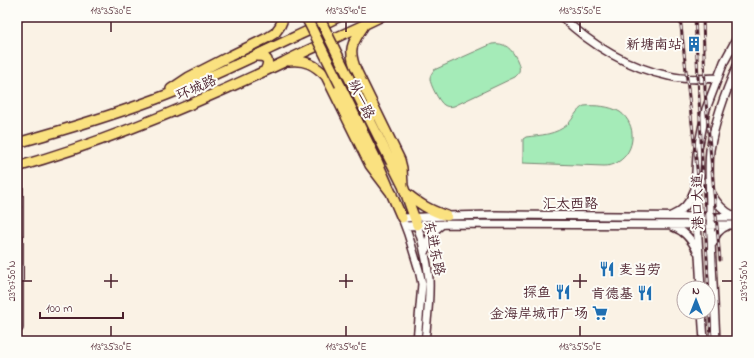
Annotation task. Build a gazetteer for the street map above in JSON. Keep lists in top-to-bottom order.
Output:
{
  "streets": {
    "main road": ["环城路", "纵一路", "东进东路"],
    "street": ["港口大道", "汇太西路"]
  },
  "crossings": [
    ["纵一路", "东进东路"],
    ["港口大道", "汇太西路"],
    ["汇太西路", "东进东路"]
  ],
  "places": {
    "building": ["新塘南站"],
    "restaurant": ["麦当劳", "探鱼", "肯德基"],
    "supermarket": ["金海岸城市广场"]
  },
  "scale_bar": "100 m",
  "north": "top",
  "coordinates": [
    "113°35'30\"E",
    "113°35'40\"E",
    "113°35'50\"E",
    "23°07'50\"N"
  ]
}
